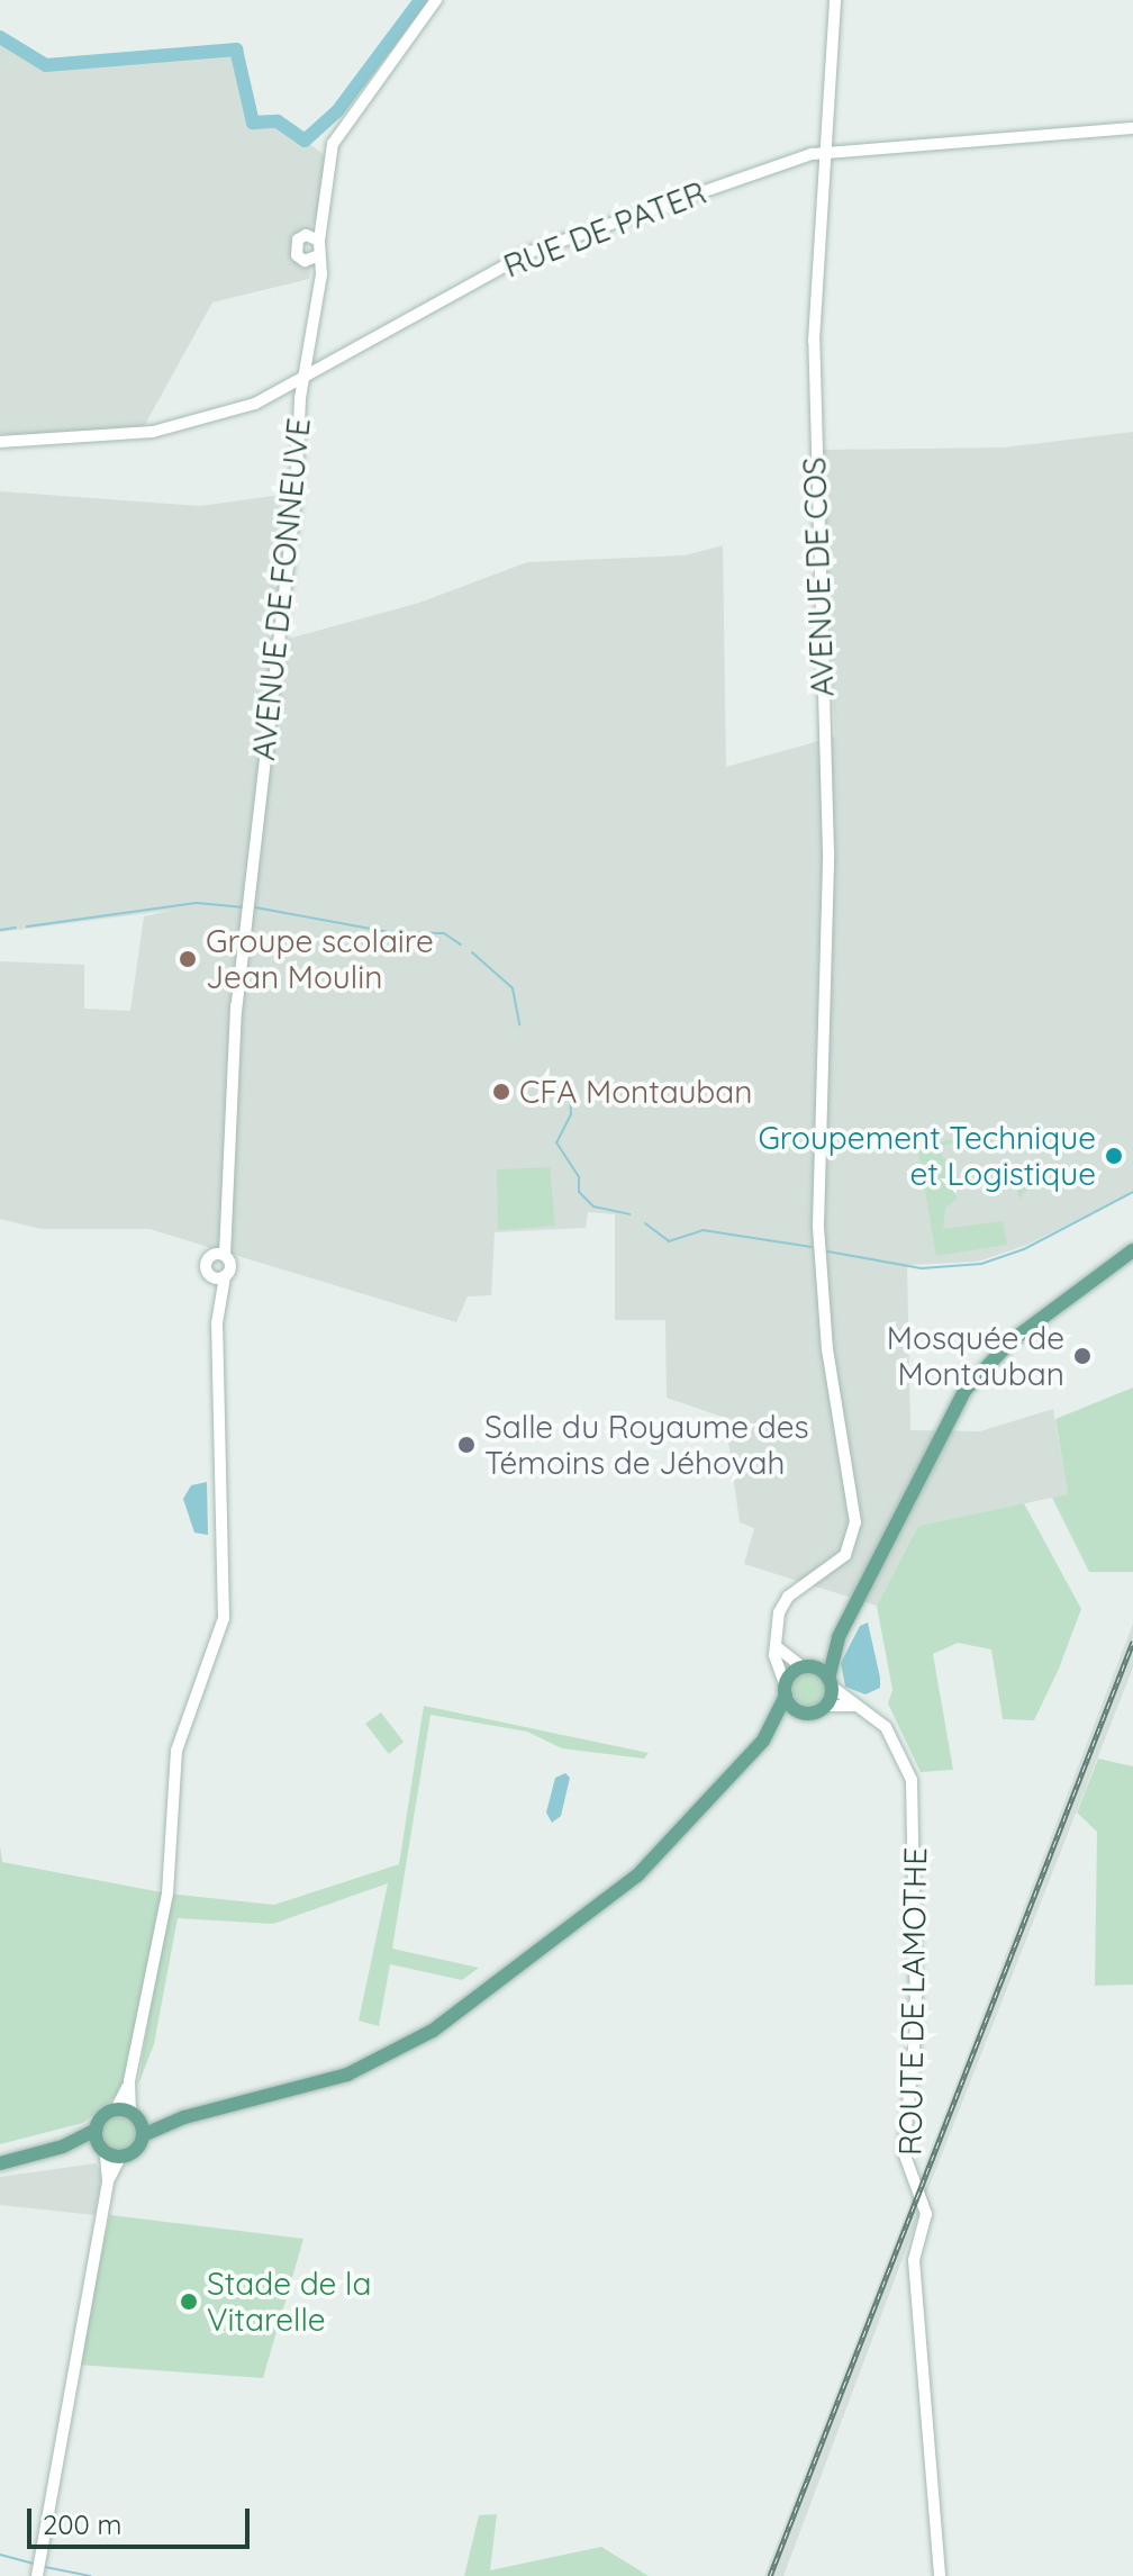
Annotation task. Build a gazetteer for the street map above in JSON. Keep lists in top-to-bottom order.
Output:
{
  "streets": {
    "street": [
      "RUE DE PATER",
      "AVENUE DE COS",
      "AVENUE DE FONNEUVE",
      "ROUTE DE LAMOTHE"
    ]
  },
  "crossings": [
    ["RUE DE PATER", "AVENUE DE COS"],
    ["RUE DE PATER", "AVENUE DE FONNEUVE"]
  ],
  "places": [
    "Groupe scolaire Jean Moulin",
    "CFA Montauban",
    "Groupement Technique et Logistique",
    "Mosquée de Montauban",
    "Salle du Royaume des Témoins de Jéhovah",
    "Stade de la Vitarelle"
  ],
  "scale_bar": "200 m"
}
